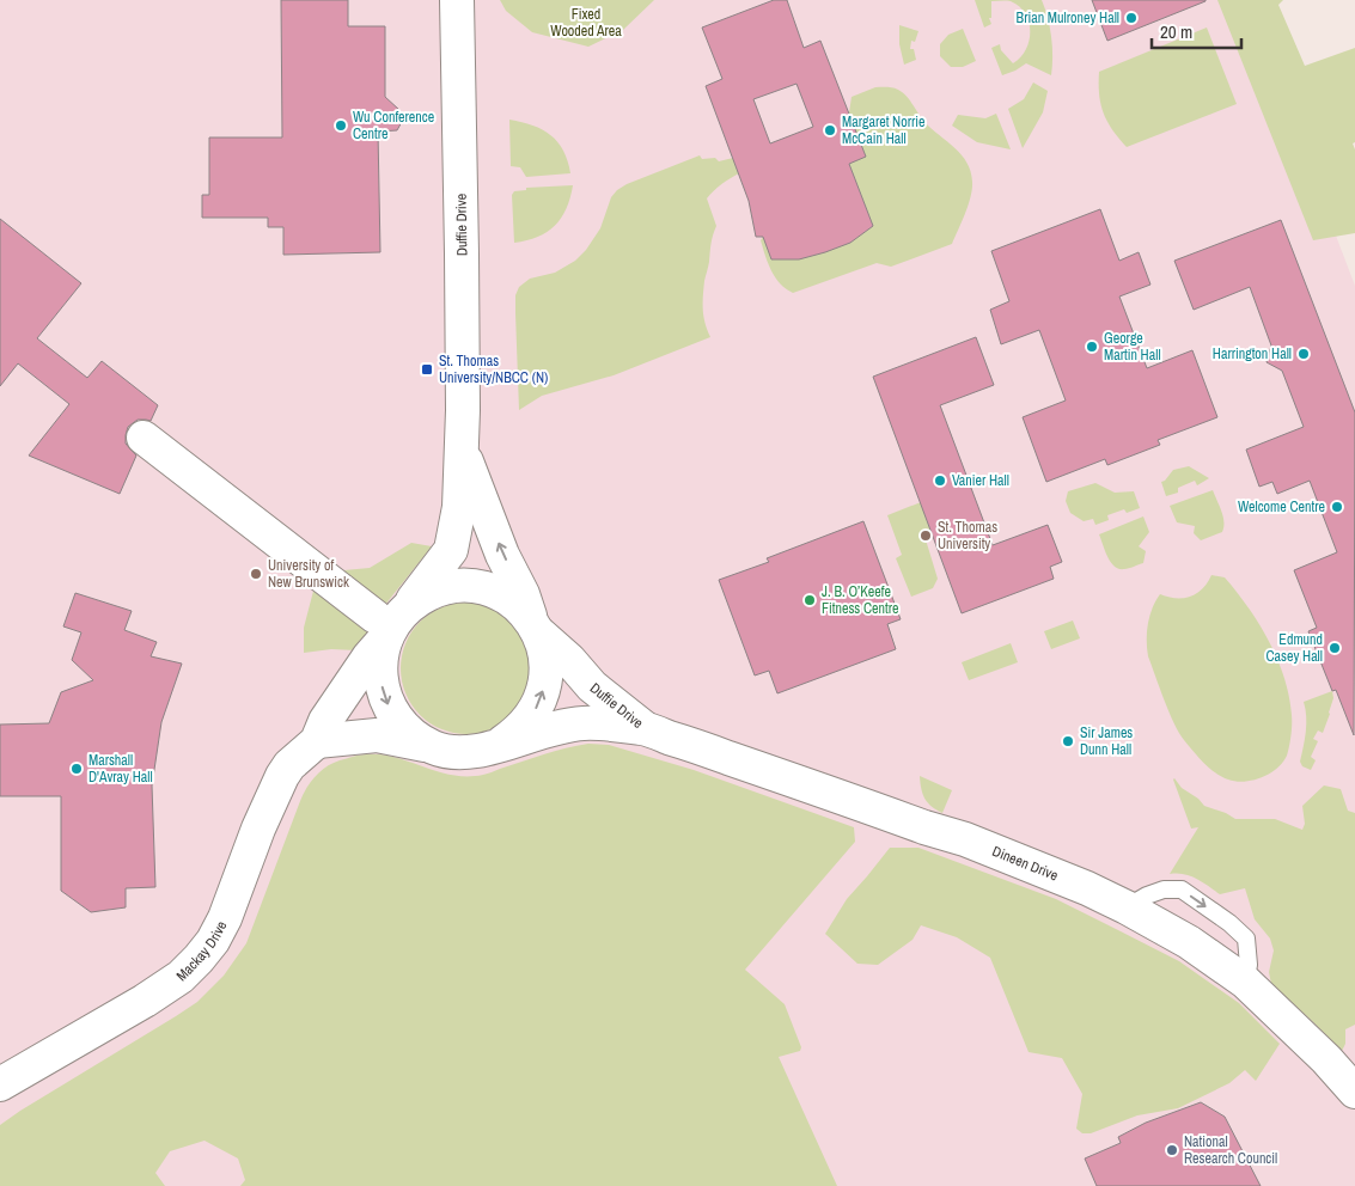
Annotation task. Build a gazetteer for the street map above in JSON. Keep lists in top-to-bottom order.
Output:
{
  "streets": {
    "street": ["Duffie Drive", "Dineen Drive", "Mackay Drive"]
  },
  "crossings": [
    ["Duffie Drive", "Dineen Drive"],
    ["Duffie Drive", "Mackay Drive"]
  ],
  "parks": ["Fixed Wooded Area"],
  "places": {
    "other": [
      "Brian Mulroney Hall",
      "Wu Conference Centre",
      "Margaret Norrie McCain Hall",
      "George Martin Hall",
      "Harrington Hall",
      "Vanier Hall",
      "Welcome Centre",
      "St. Thomas University",
      "University of New Brunswick",
      "J. B. O’Keefe Fitness Centre",
      "Edmund Casey Hall",
      "Sir James Dunn Hall",
      "Marshall D'Avray Hall",
      "National Research Council"
    ],
    "transit": ["St. Thomas University/NBCC (N)"]
  },
  "scale_bar": "20 m"
}
